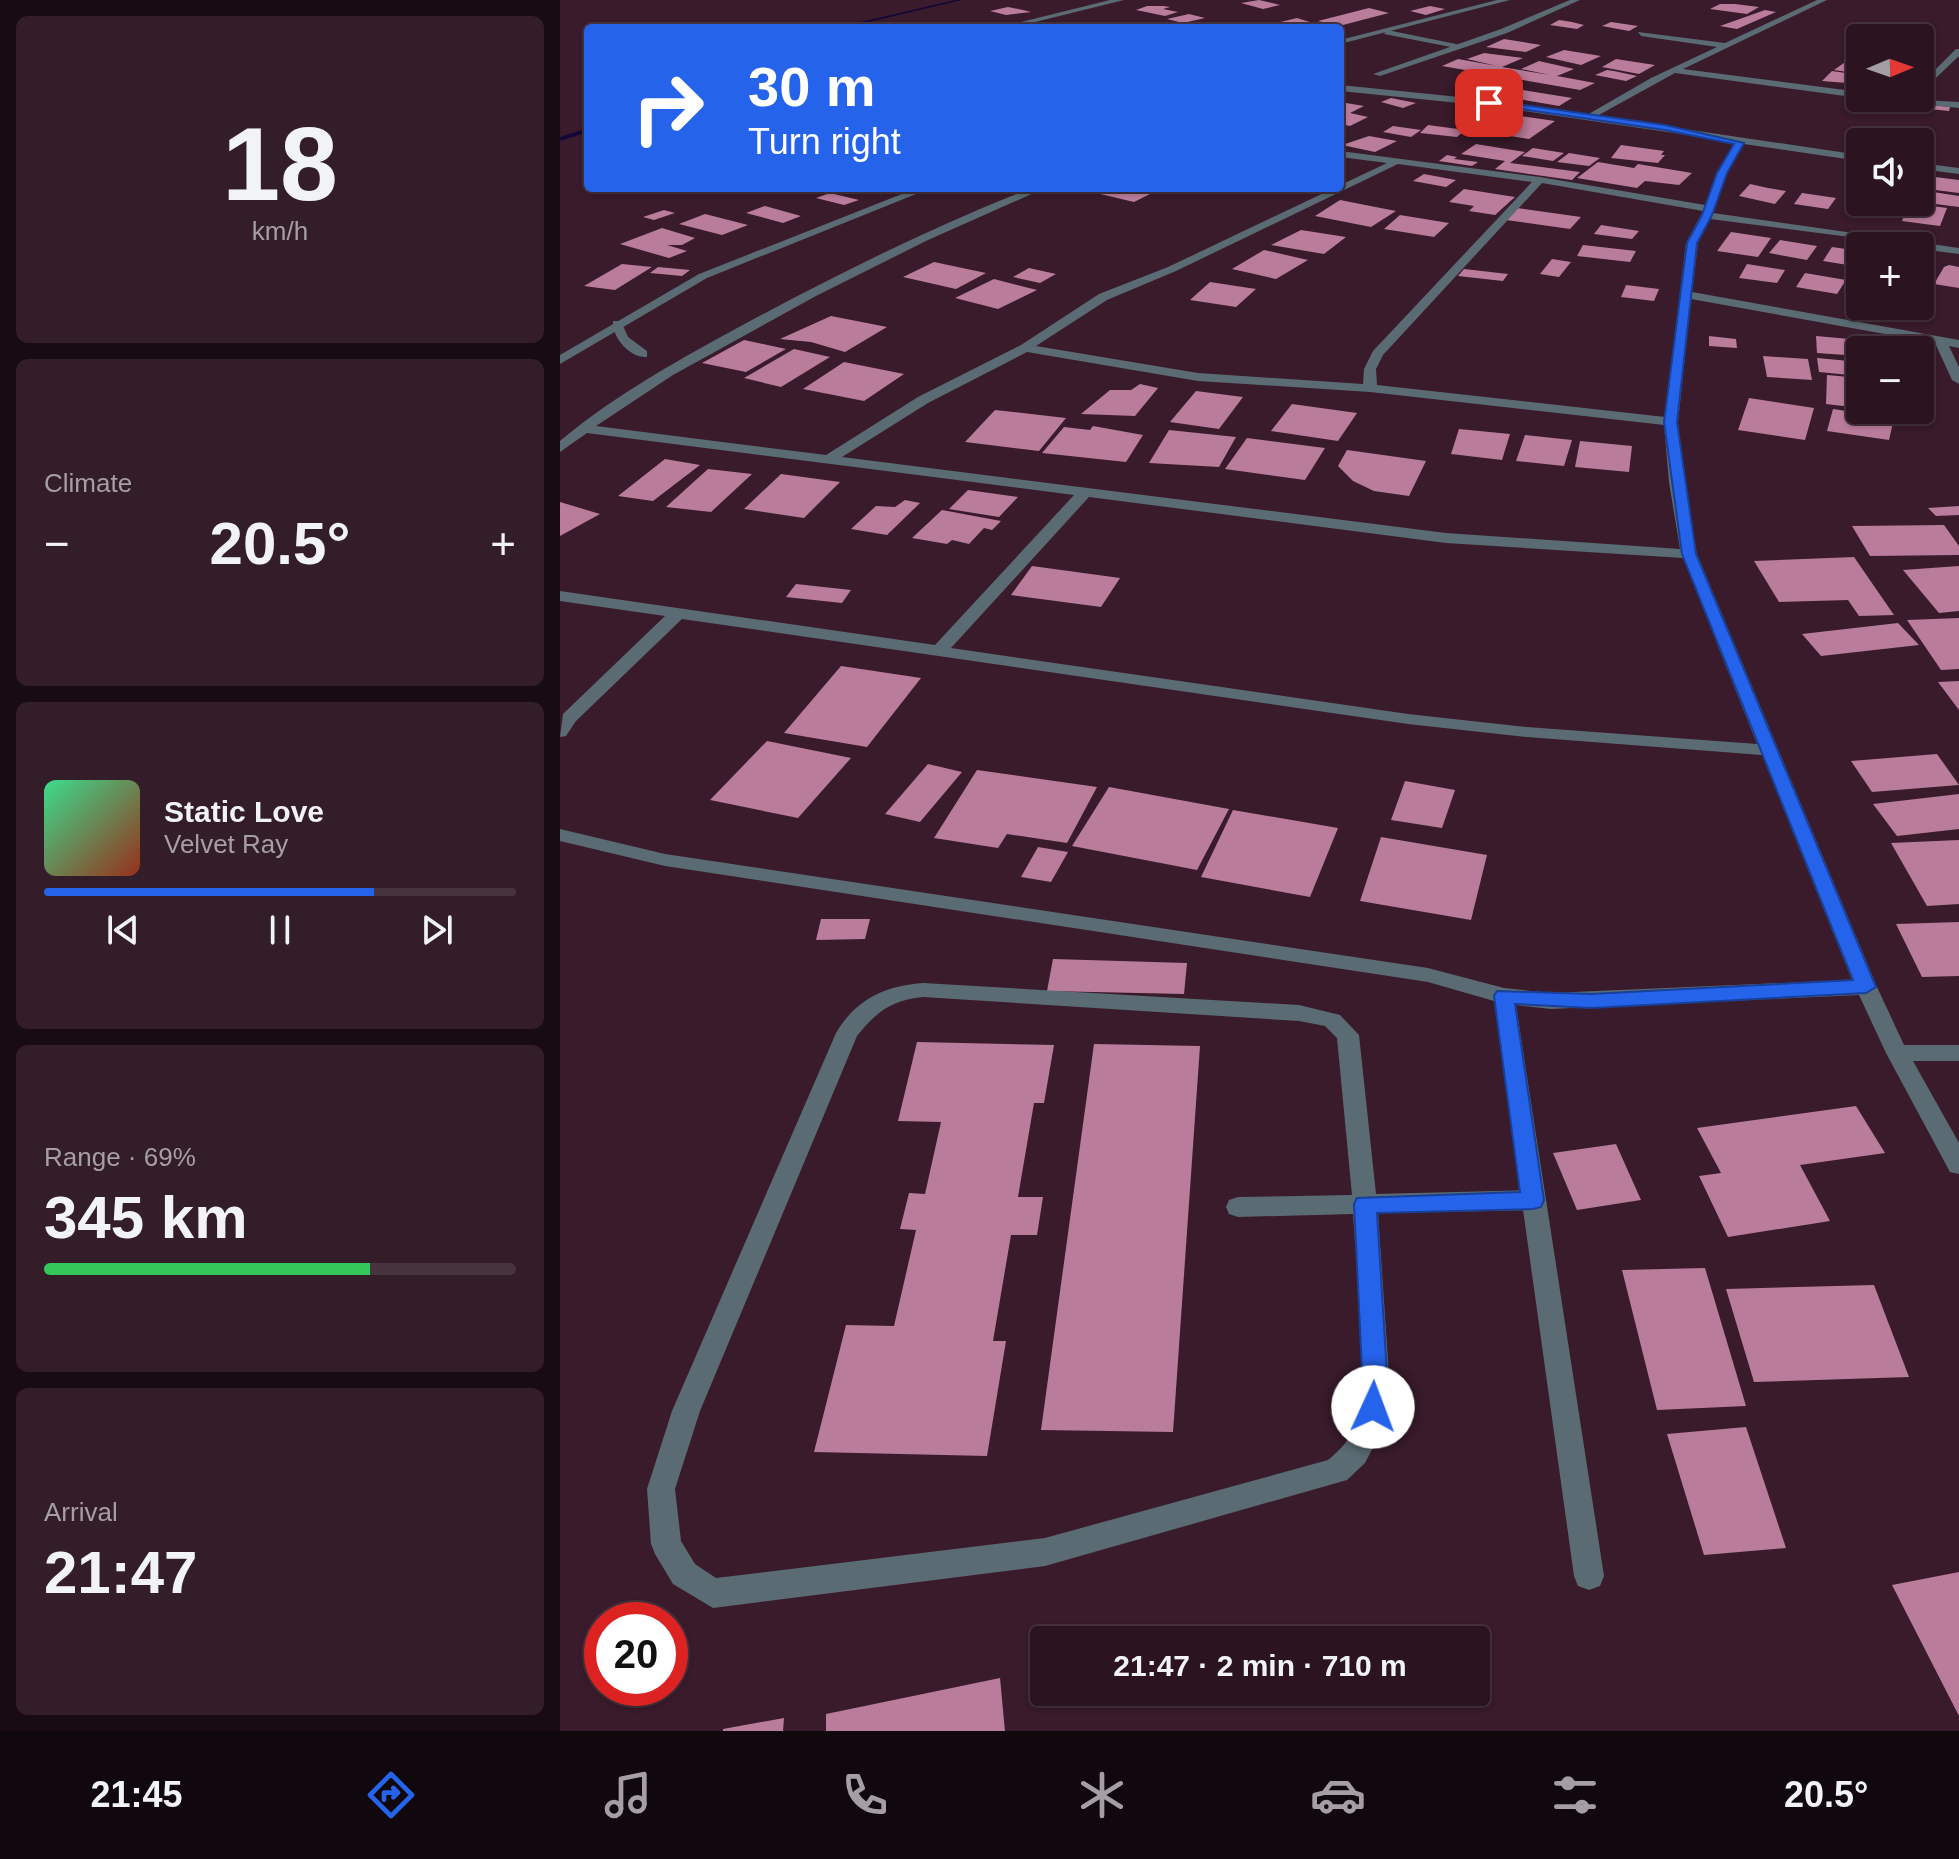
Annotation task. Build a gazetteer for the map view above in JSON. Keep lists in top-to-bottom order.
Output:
{
  "north": "right",
  "page": {
    "tile": [
      ["18", "km/h"],
      "Climate",
      ["Range · 69%", "345 km"],
      ["Arrival", "21:47"]
    ],
    "map_buttons": ["+", "−"],
    "turn": ["30 m", "Turn right"],
    "heat": ["−", "20.5°", "+"],
    "song": ["Static Love", "Velvet Ray"],
    "limit": "20",
    "trip": "21:47 · 2 min · 710 m",
    "tabs": ["21:45", "20.5°"]
  }
}
